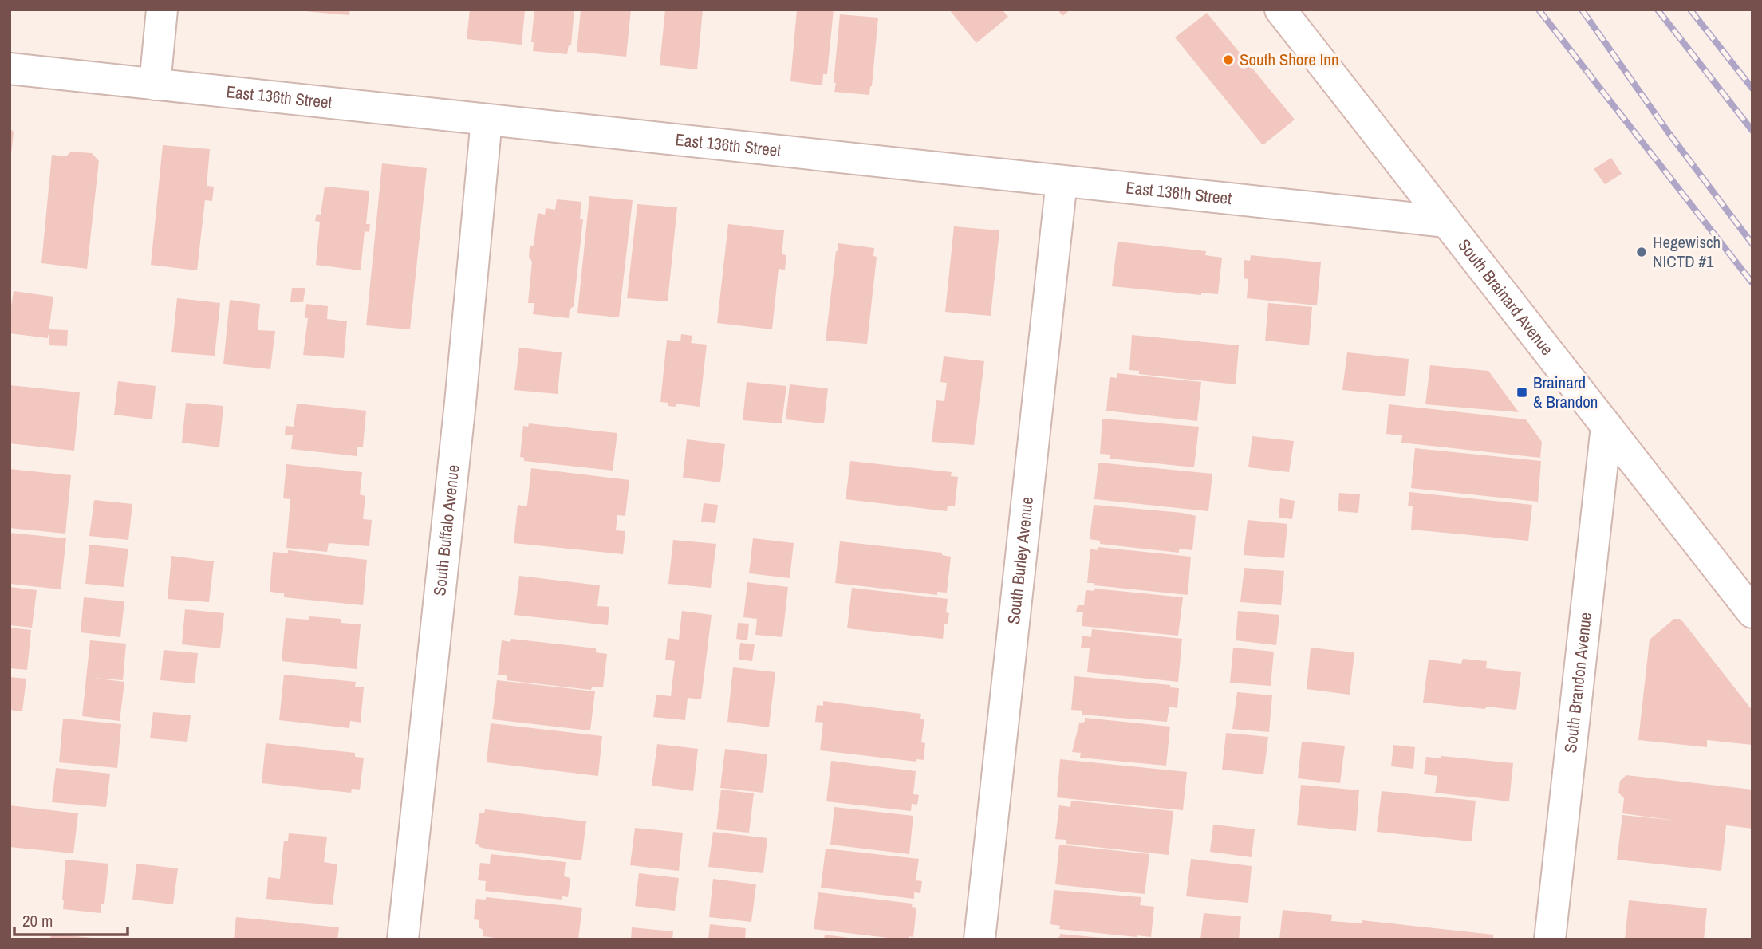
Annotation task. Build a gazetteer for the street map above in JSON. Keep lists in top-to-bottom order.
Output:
{
  "streets": {
    "street": [
      "East 136th Street",
      "South Brainard Avenue",
      "South Buffalo Avenue",
      "South Burley Avenue",
      "South Brandon Avenue"
    ]
  },
  "crossings": [
    ["East 136th Street", "South Brainard Avenue"],
    ["East 136th Street", "South Buffalo Avenue"],
    ["East 136th Street", "South Burley Avenue"],
    ["South Brainard Avenue", "South Brandon Avenue"]
  ],
  "places": {
    "other": ["South Shore Inn", "Hegewisch NICTD #1"],
    "transit": ["Brainard & Brandon"]
  },
  "scale_bar": "20 m"
}
